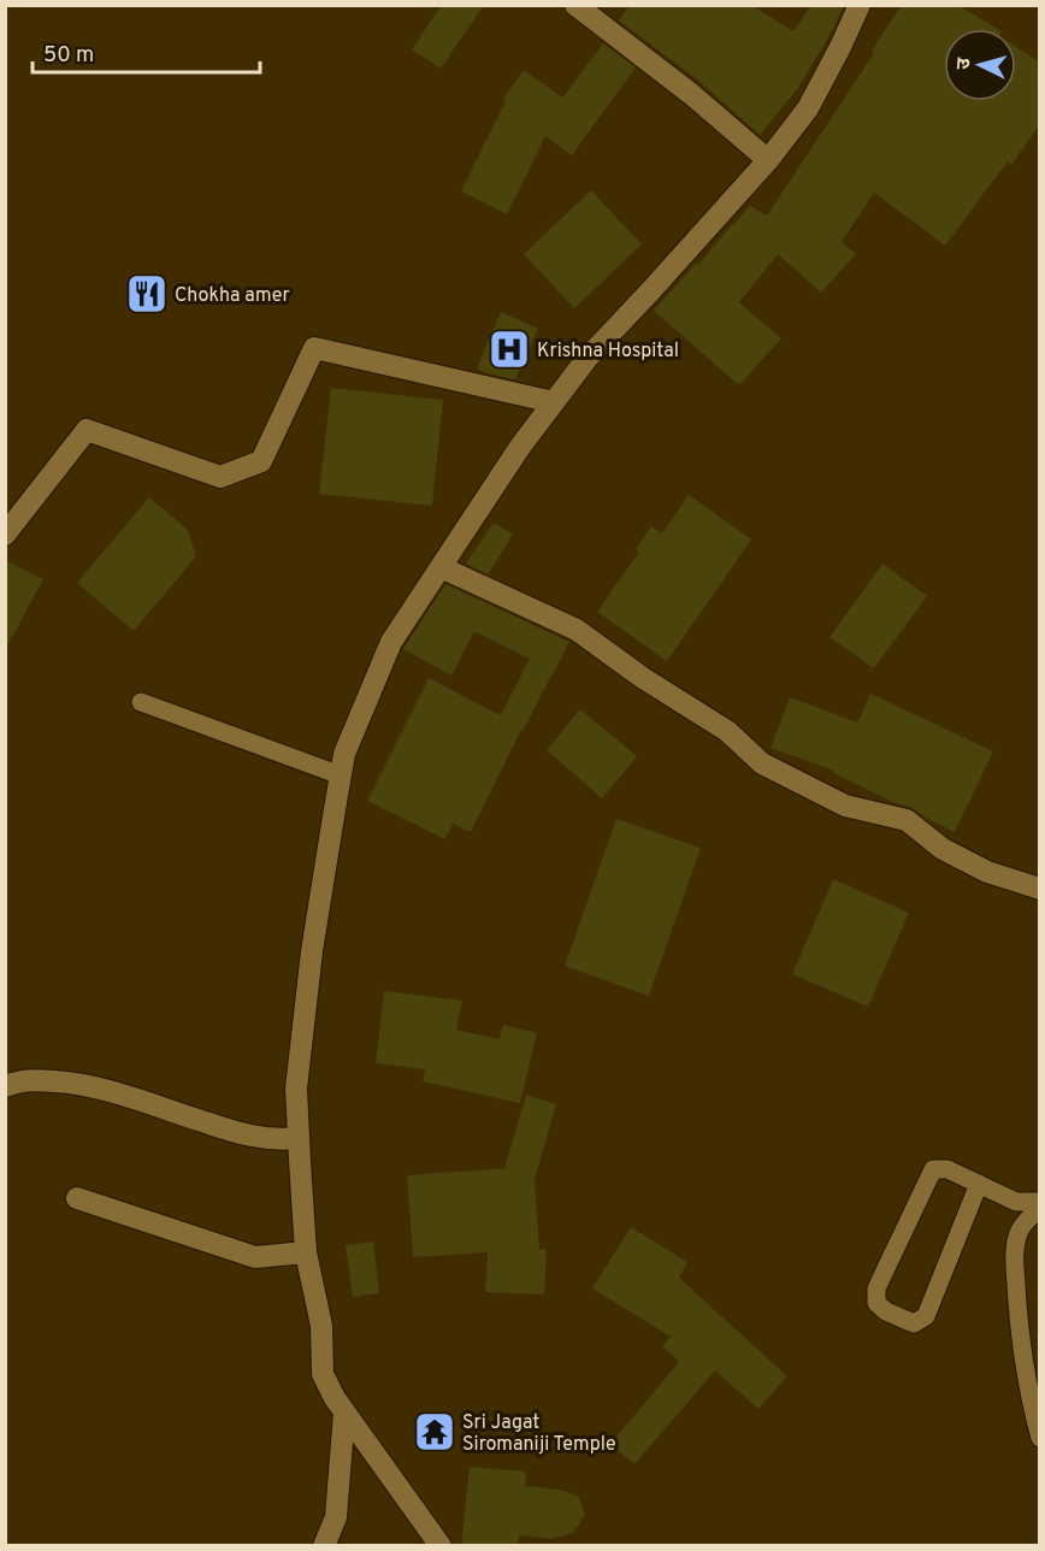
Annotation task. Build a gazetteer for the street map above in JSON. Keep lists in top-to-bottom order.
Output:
{
  "places": {
    "restaurant": ["Chokha amer"],
    "hospital": ["Krishna Hospital"],
    "temple": ["Sri Jagat Siromaniji Temple"]
  },
  "scale_bar": "50 m",
  "north": "left"
}
